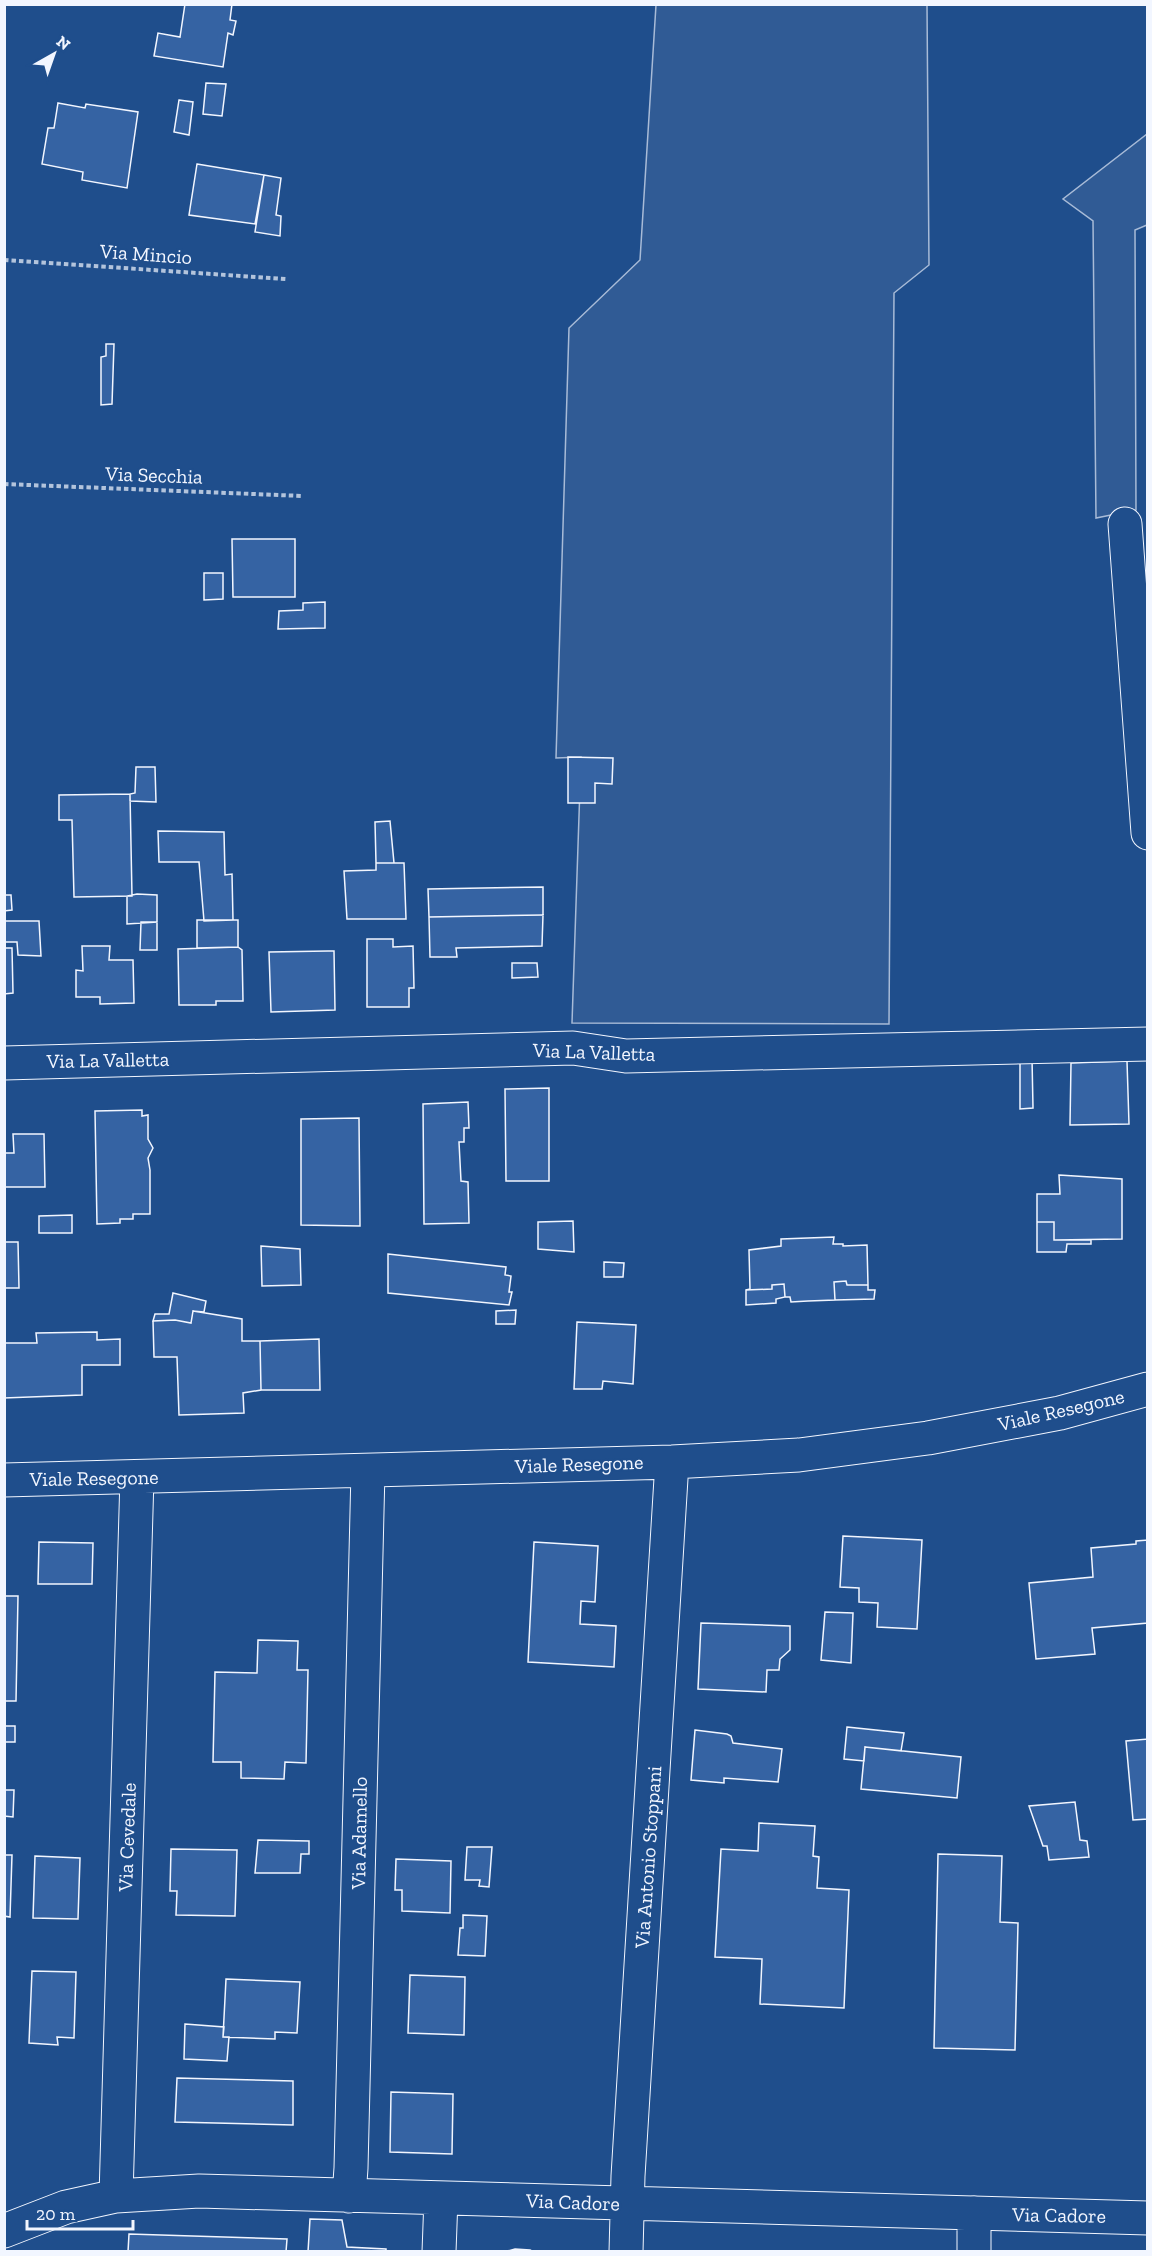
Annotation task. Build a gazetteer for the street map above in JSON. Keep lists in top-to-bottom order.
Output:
{
  "streets": {
    "street": [
      "Via La Valletta",
      "Viale Resegone",
      "Via Adamello",
      "Via Cevedale",
      "Via Antonio Stoppani",
      "Via Cadore"
    ],
    "path": ["Via Mincio", "Via Secchia"]
  },
  "crossings": [
    ["Viale Resegone", "Via Adamello"],
    ["Viale Resegone", "Via Cevedale"],
    ["Viale Resegone", "Via Antonio Stoppani"],
    ["Via Adamello", "Via Cadore"],
    ["Via Cevedale", "Via Cadore"],
    ["Via Antonio Stoppani", "Via Cadore"]
  ],
  "scale_bar": "20 m",
  "north": "top right"
}
